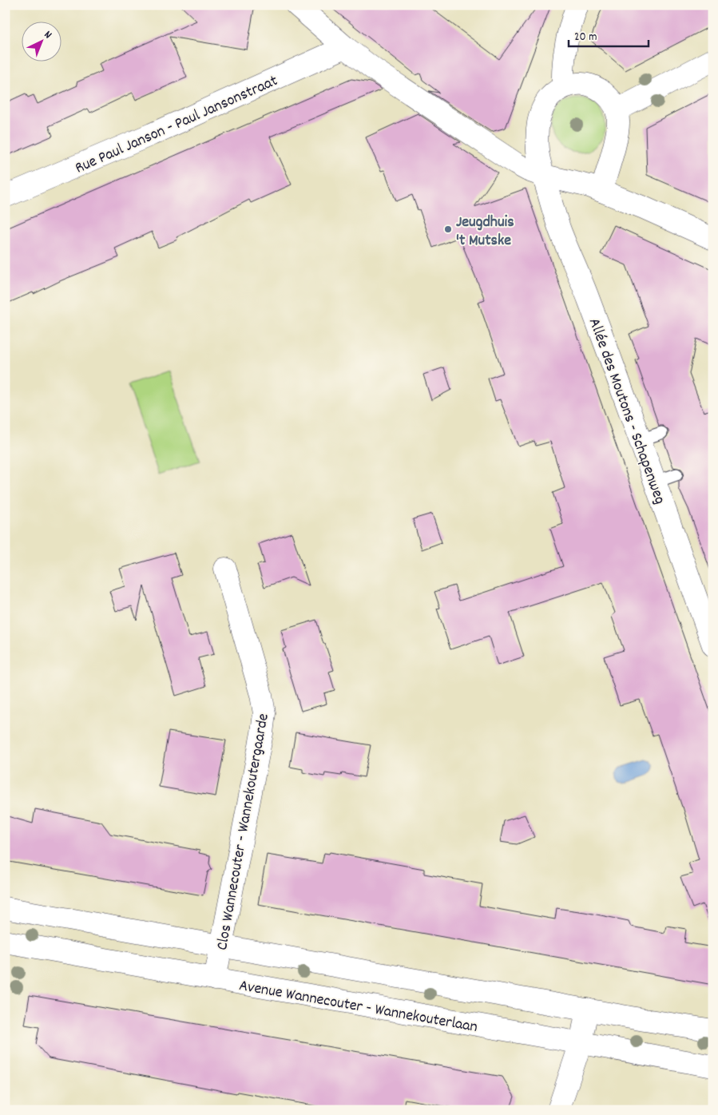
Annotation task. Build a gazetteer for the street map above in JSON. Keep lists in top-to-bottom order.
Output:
{
  "streets": {
    "street": [
      "Rue Paul Janson - Paul Jansonstraat",
      "Allée des Moutons - Schapenweg",
      "Clos Wannecouter - Wannekoutergaarde",
      "Avenue Wannecouter - Wannekouterlaan"
    ]
  },
  "crossings": [
    ["Clos Wannecouter - Wannekoutergaarde", "Avenue Wannecouter - Wannekouterlaan"]
  ],
  "places": ["Jeugdhuis 't Mutske"],
  "scale_bar": "20 m",
  "north": "top right"
}
